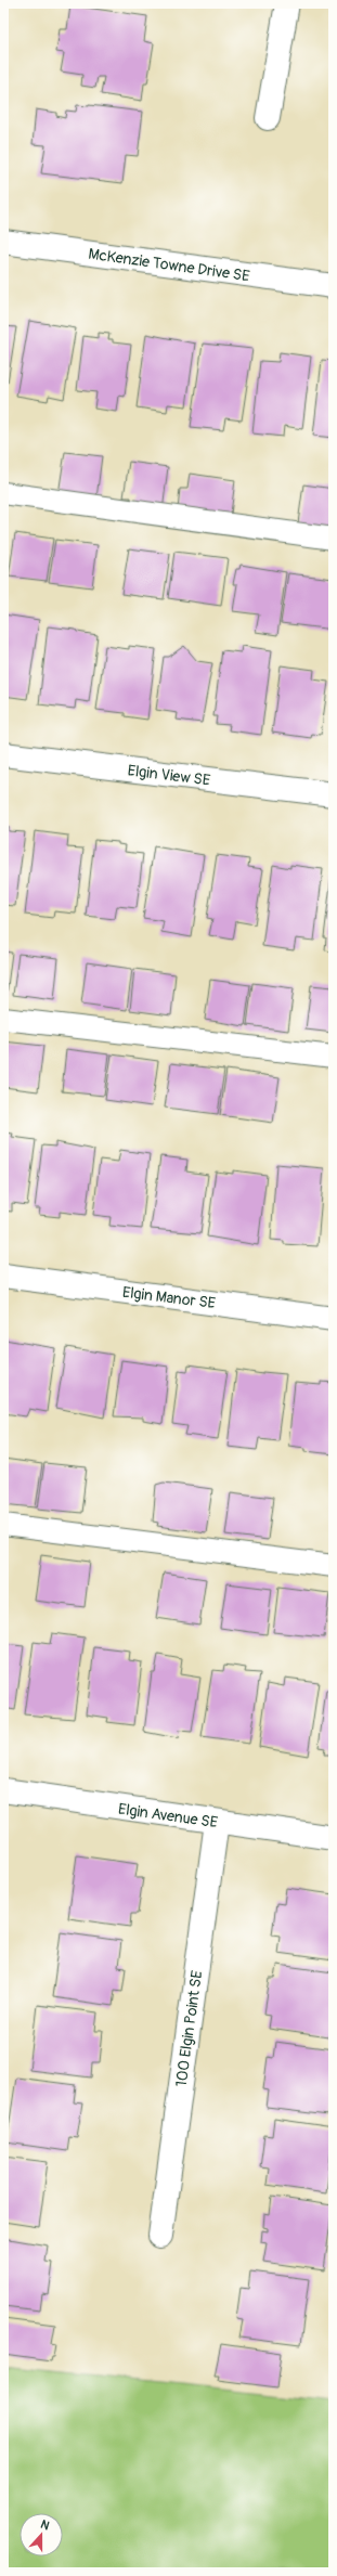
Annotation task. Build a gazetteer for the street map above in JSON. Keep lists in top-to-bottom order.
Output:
{
  "streets": {
    "street": [
      "McKenzie Towne Drive SE",
      "Elgin View SE",
      "Elgin Manor SE",
      "Elgin Avenue SE",
      "100 Elgin Point SE"
    ]
  },
  "crossings": [
    ["Elgin Avenue SE", "100 Elgin Point SE"]
  ],
  "north": "top"
}
